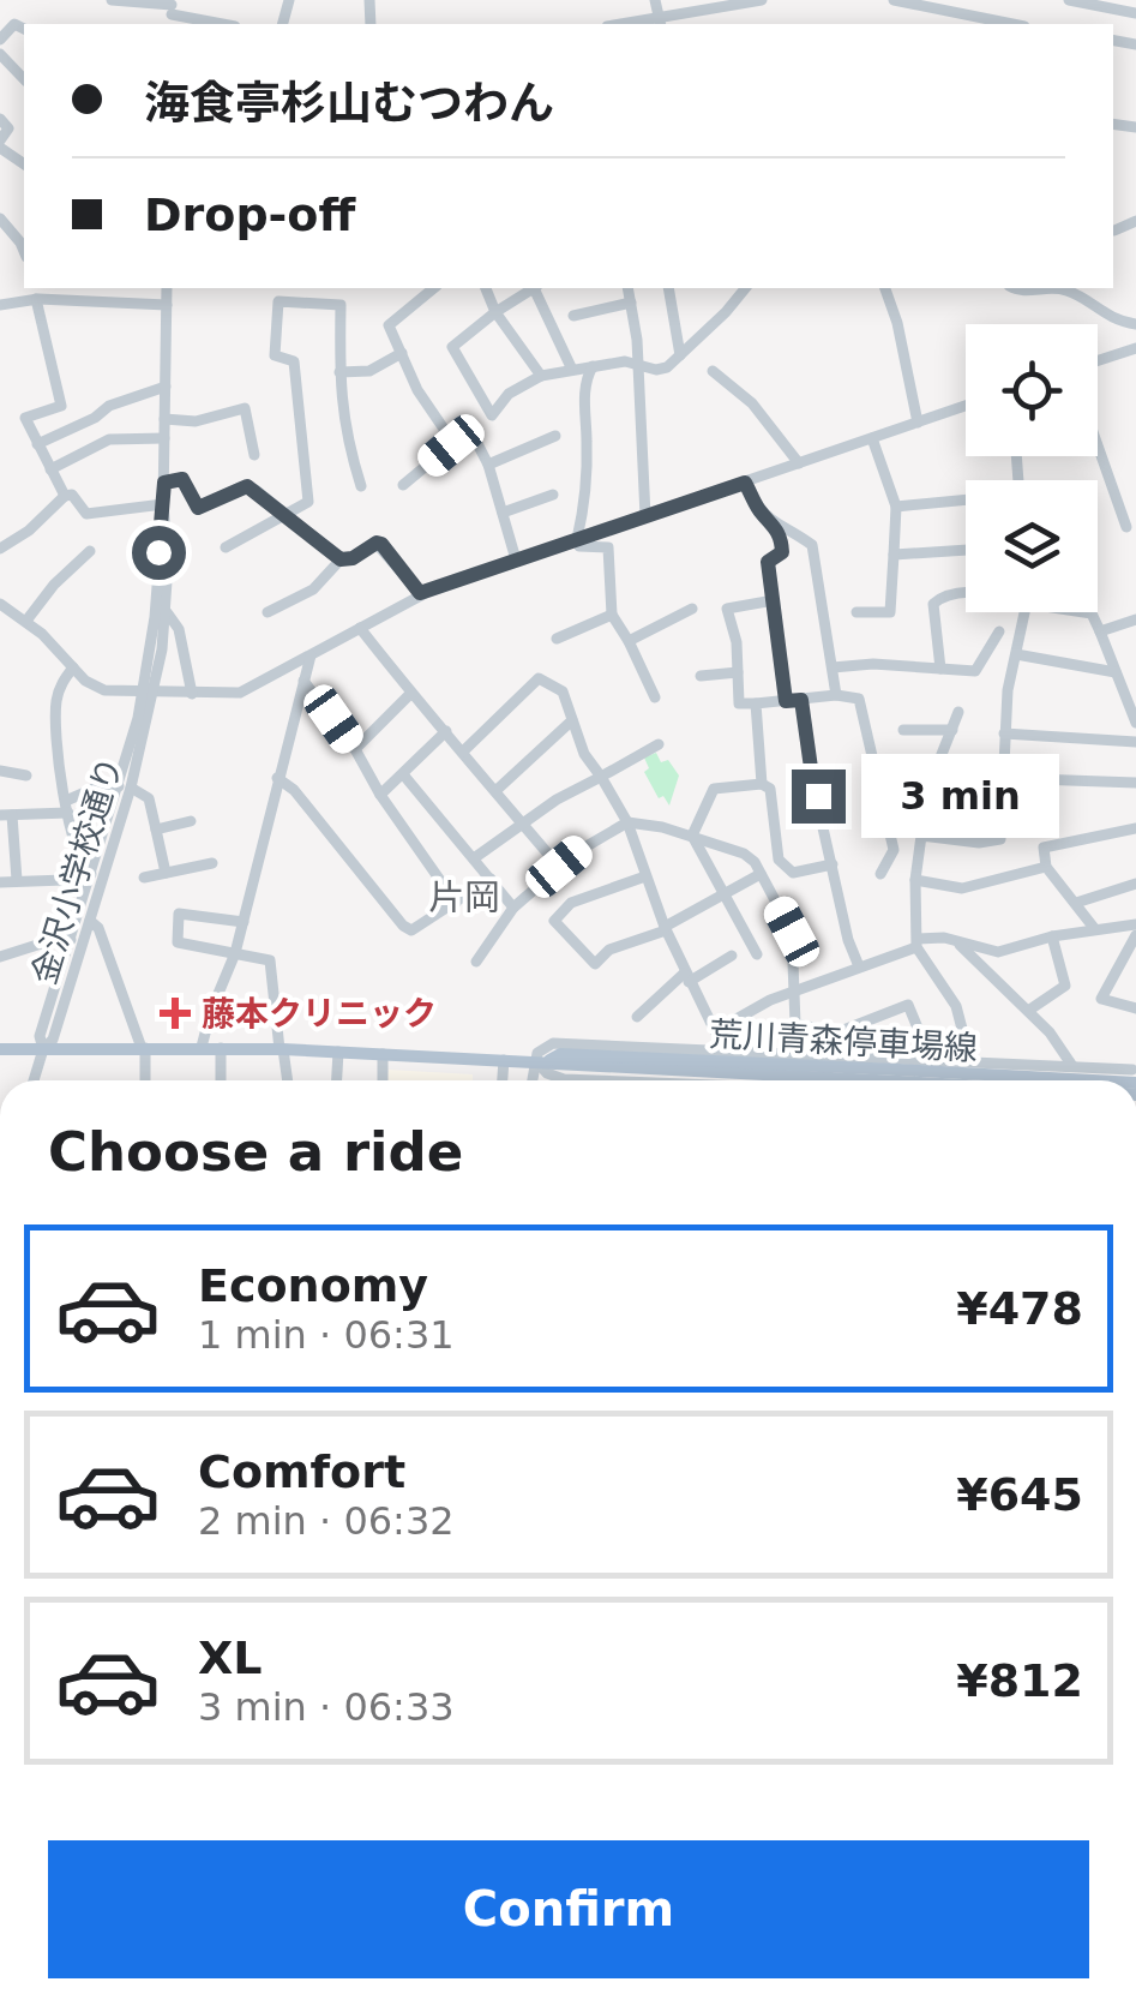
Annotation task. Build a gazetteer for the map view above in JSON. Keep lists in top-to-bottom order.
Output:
{
  "streets": {
    "main road": ["荒川青森停車場線"],
    "street": ["金沢小学校通り"]
  },
  "crossings": [
    ["金沢小学校通り", "荒川青森停車場線"]
  ],
  "districts": ["片岡"],
  "places": {
    "health": ["藤本クリニック"]
  },
  "page": {
    "banner": ["海食亭杉山むつわん", "Drop-off"],
    "bubble": "3 min",
    "heading": "Choose a ride",
    "list": [
      {
        "name": "Economy",
        "note": "1 min · 06:31",
        "value": "¥478"
      },
      {
        "name": "Comfort",
        "note": "2 min · 06:32",
        "value": "¥645"
      },
      {
        "name": "XL",
        "note": "3 min · 06:33",
        "value": "¥812"
      }
    ],
    "buttons": "Confirm"
  }
}
